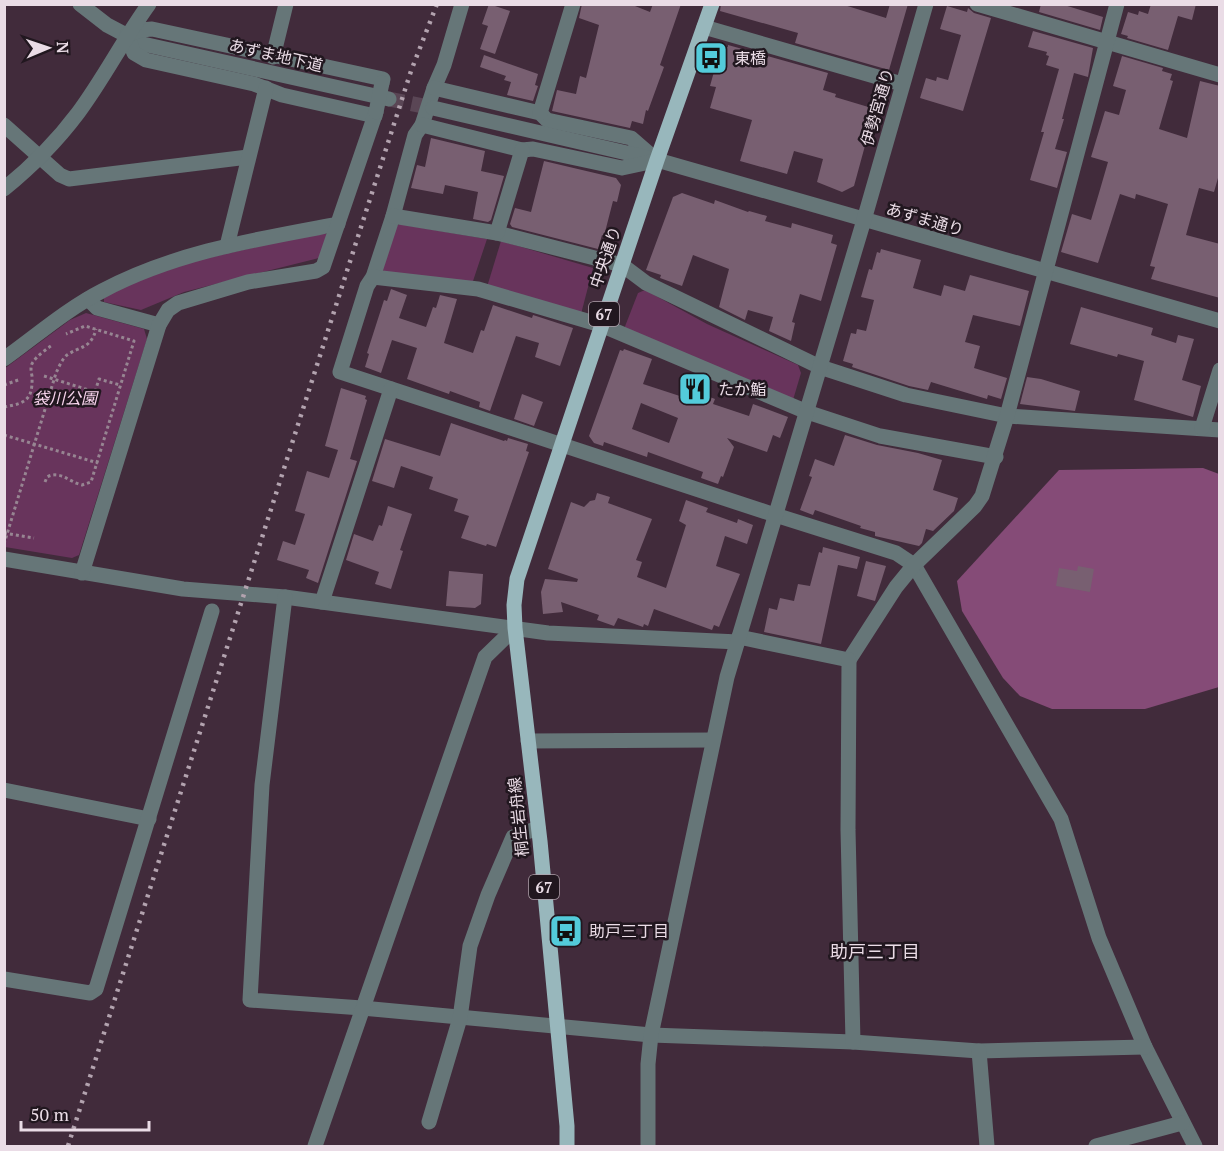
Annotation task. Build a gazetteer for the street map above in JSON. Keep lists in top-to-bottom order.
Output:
{
  "streets": {
    "main road": ["中央通り", "67", "桐生岩舟線"],
    "street": ["あずま地下道", "伊勢宮通り", "あずま通り"]
  },
  "crossings": [
    ["伊勢宮通り", "あずま通り"],
    ["あずま通り", "中央通り"],
    ["中央通り", "桐生岩舟線"]
  ],
  "districts": ["助戸三丁目"],
  "parks": ["袋川公園"],
  "places": {
    "bus stop": ["東橋", "助戸三丁目"],
    "restaurant": ["たか鮨"]
  },
  "scale_bar": "50 m",
  "north": "right"
}
